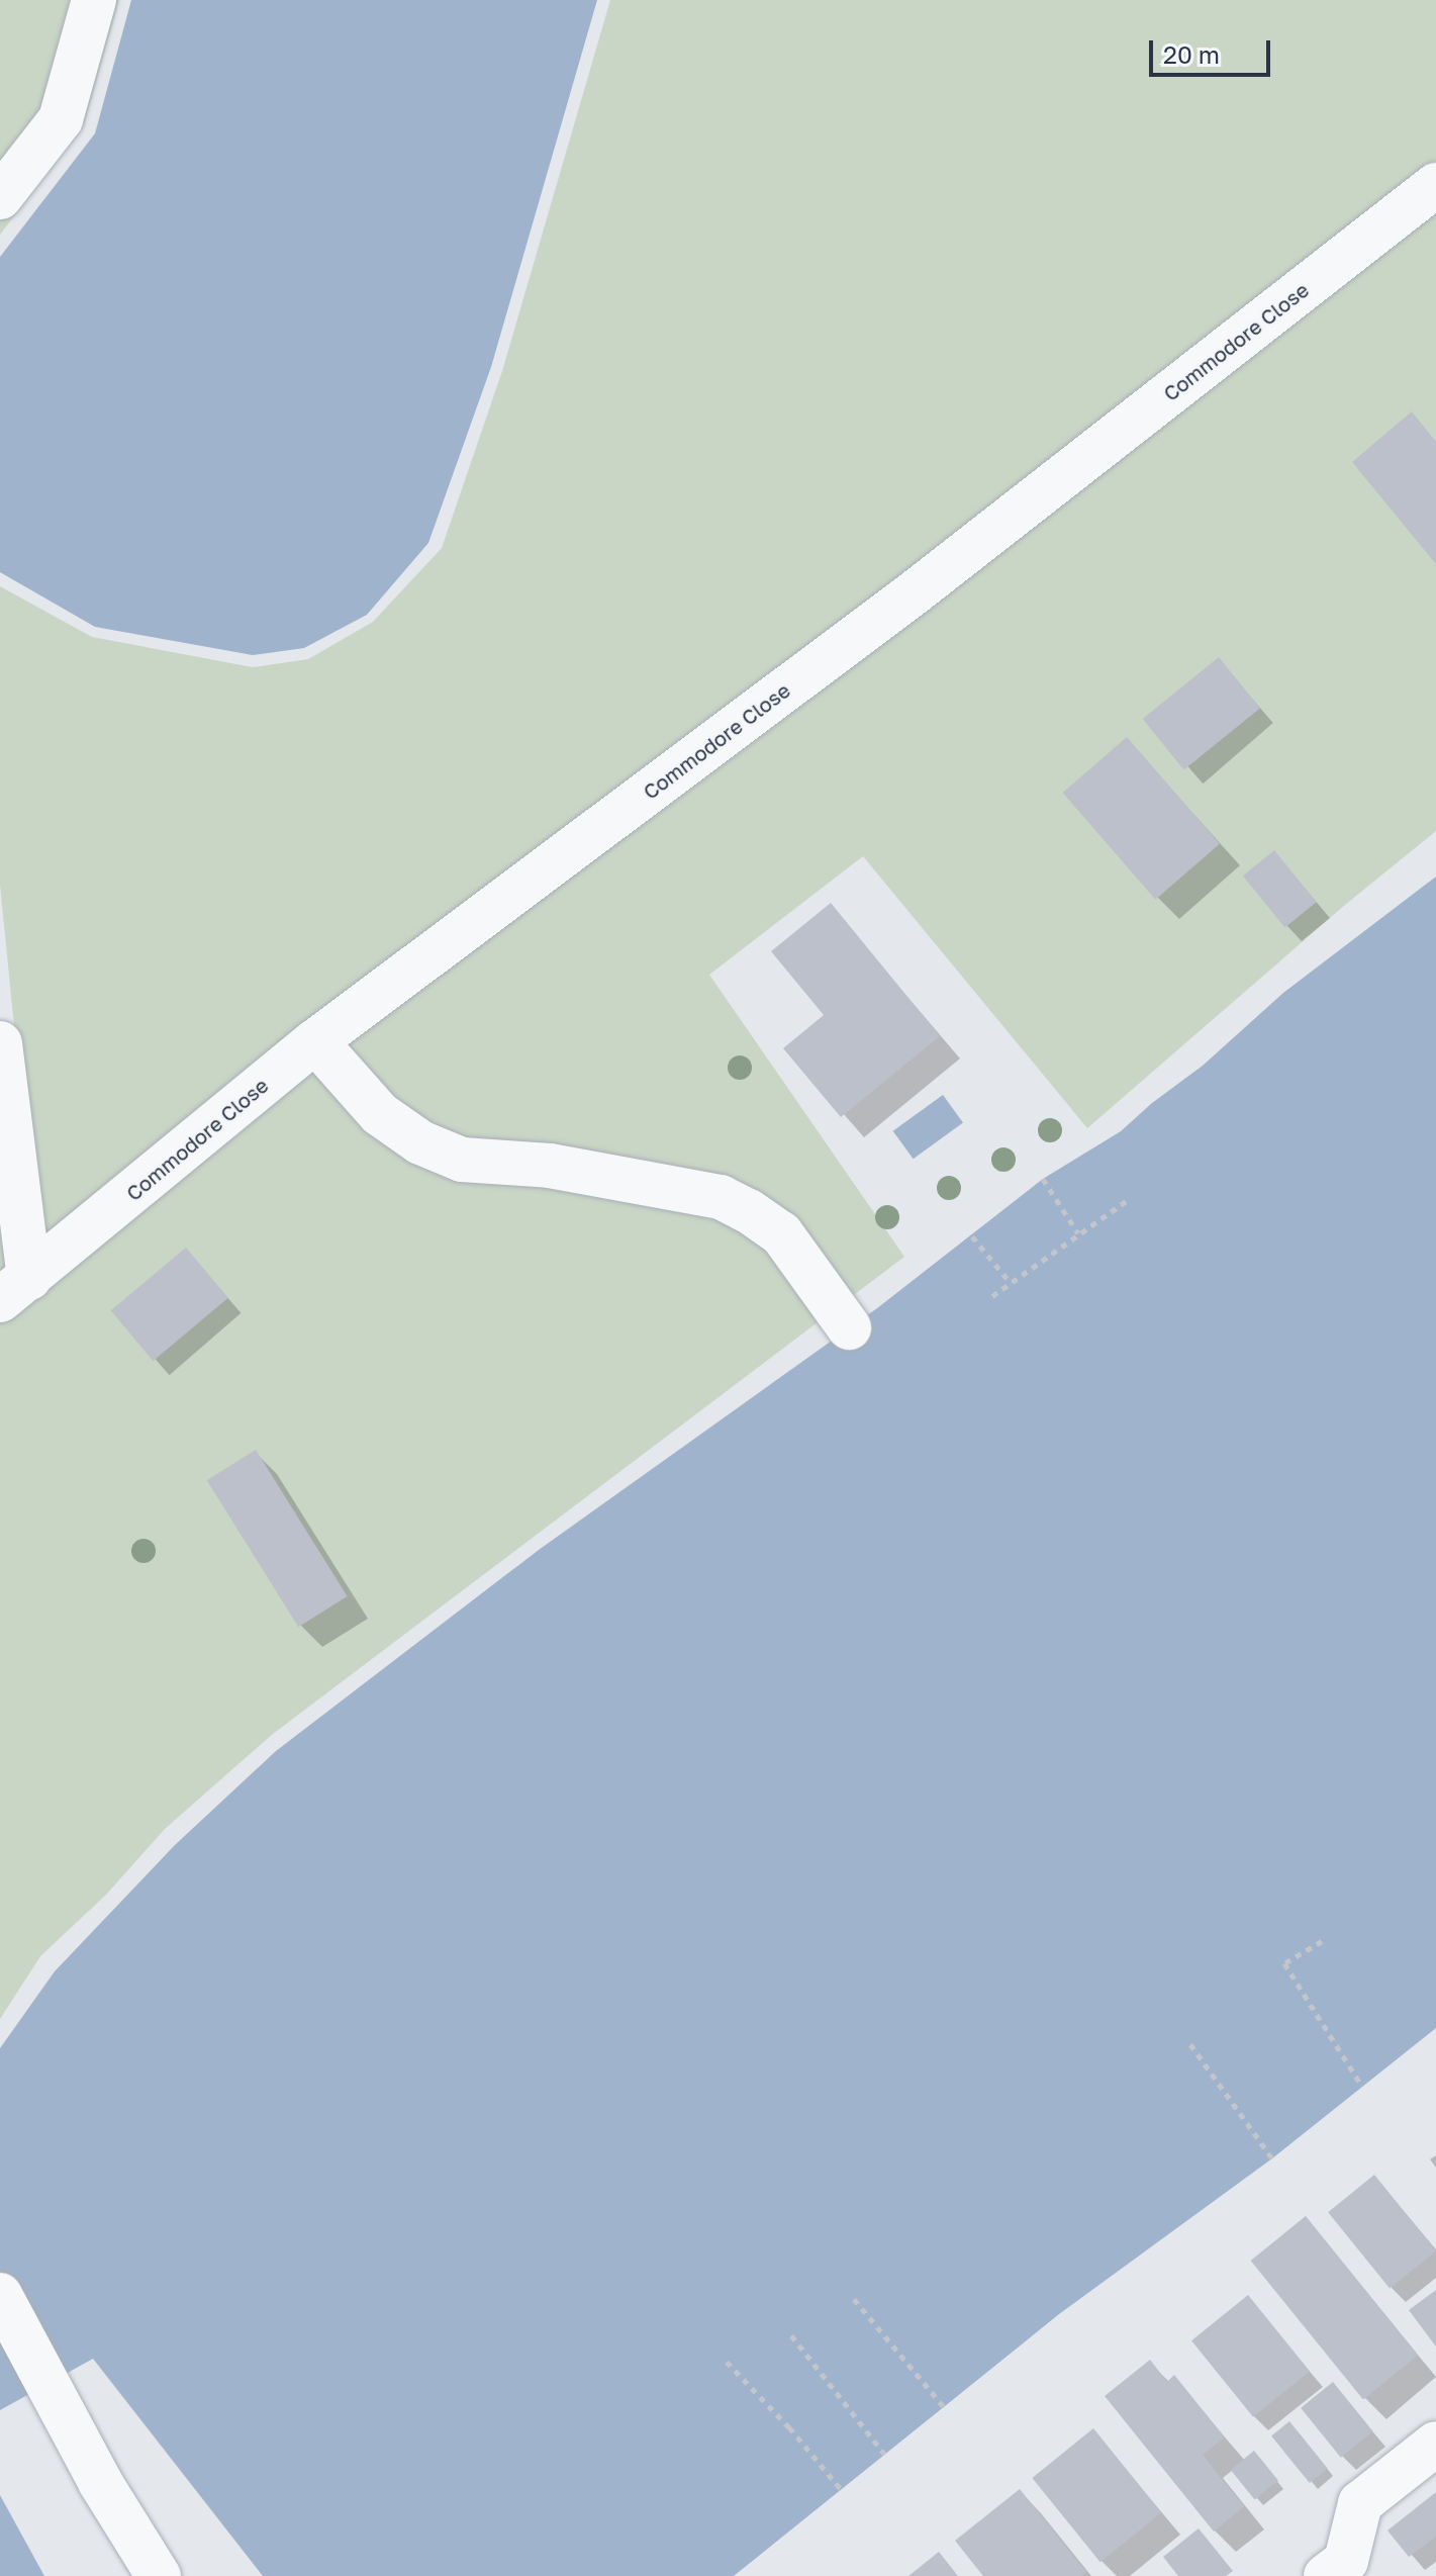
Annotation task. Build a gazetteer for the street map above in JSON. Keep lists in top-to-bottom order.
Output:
{
  "streets": {
    "street": ["Commodore Close"]
  },
  "scale_bar": "20 m"
}
